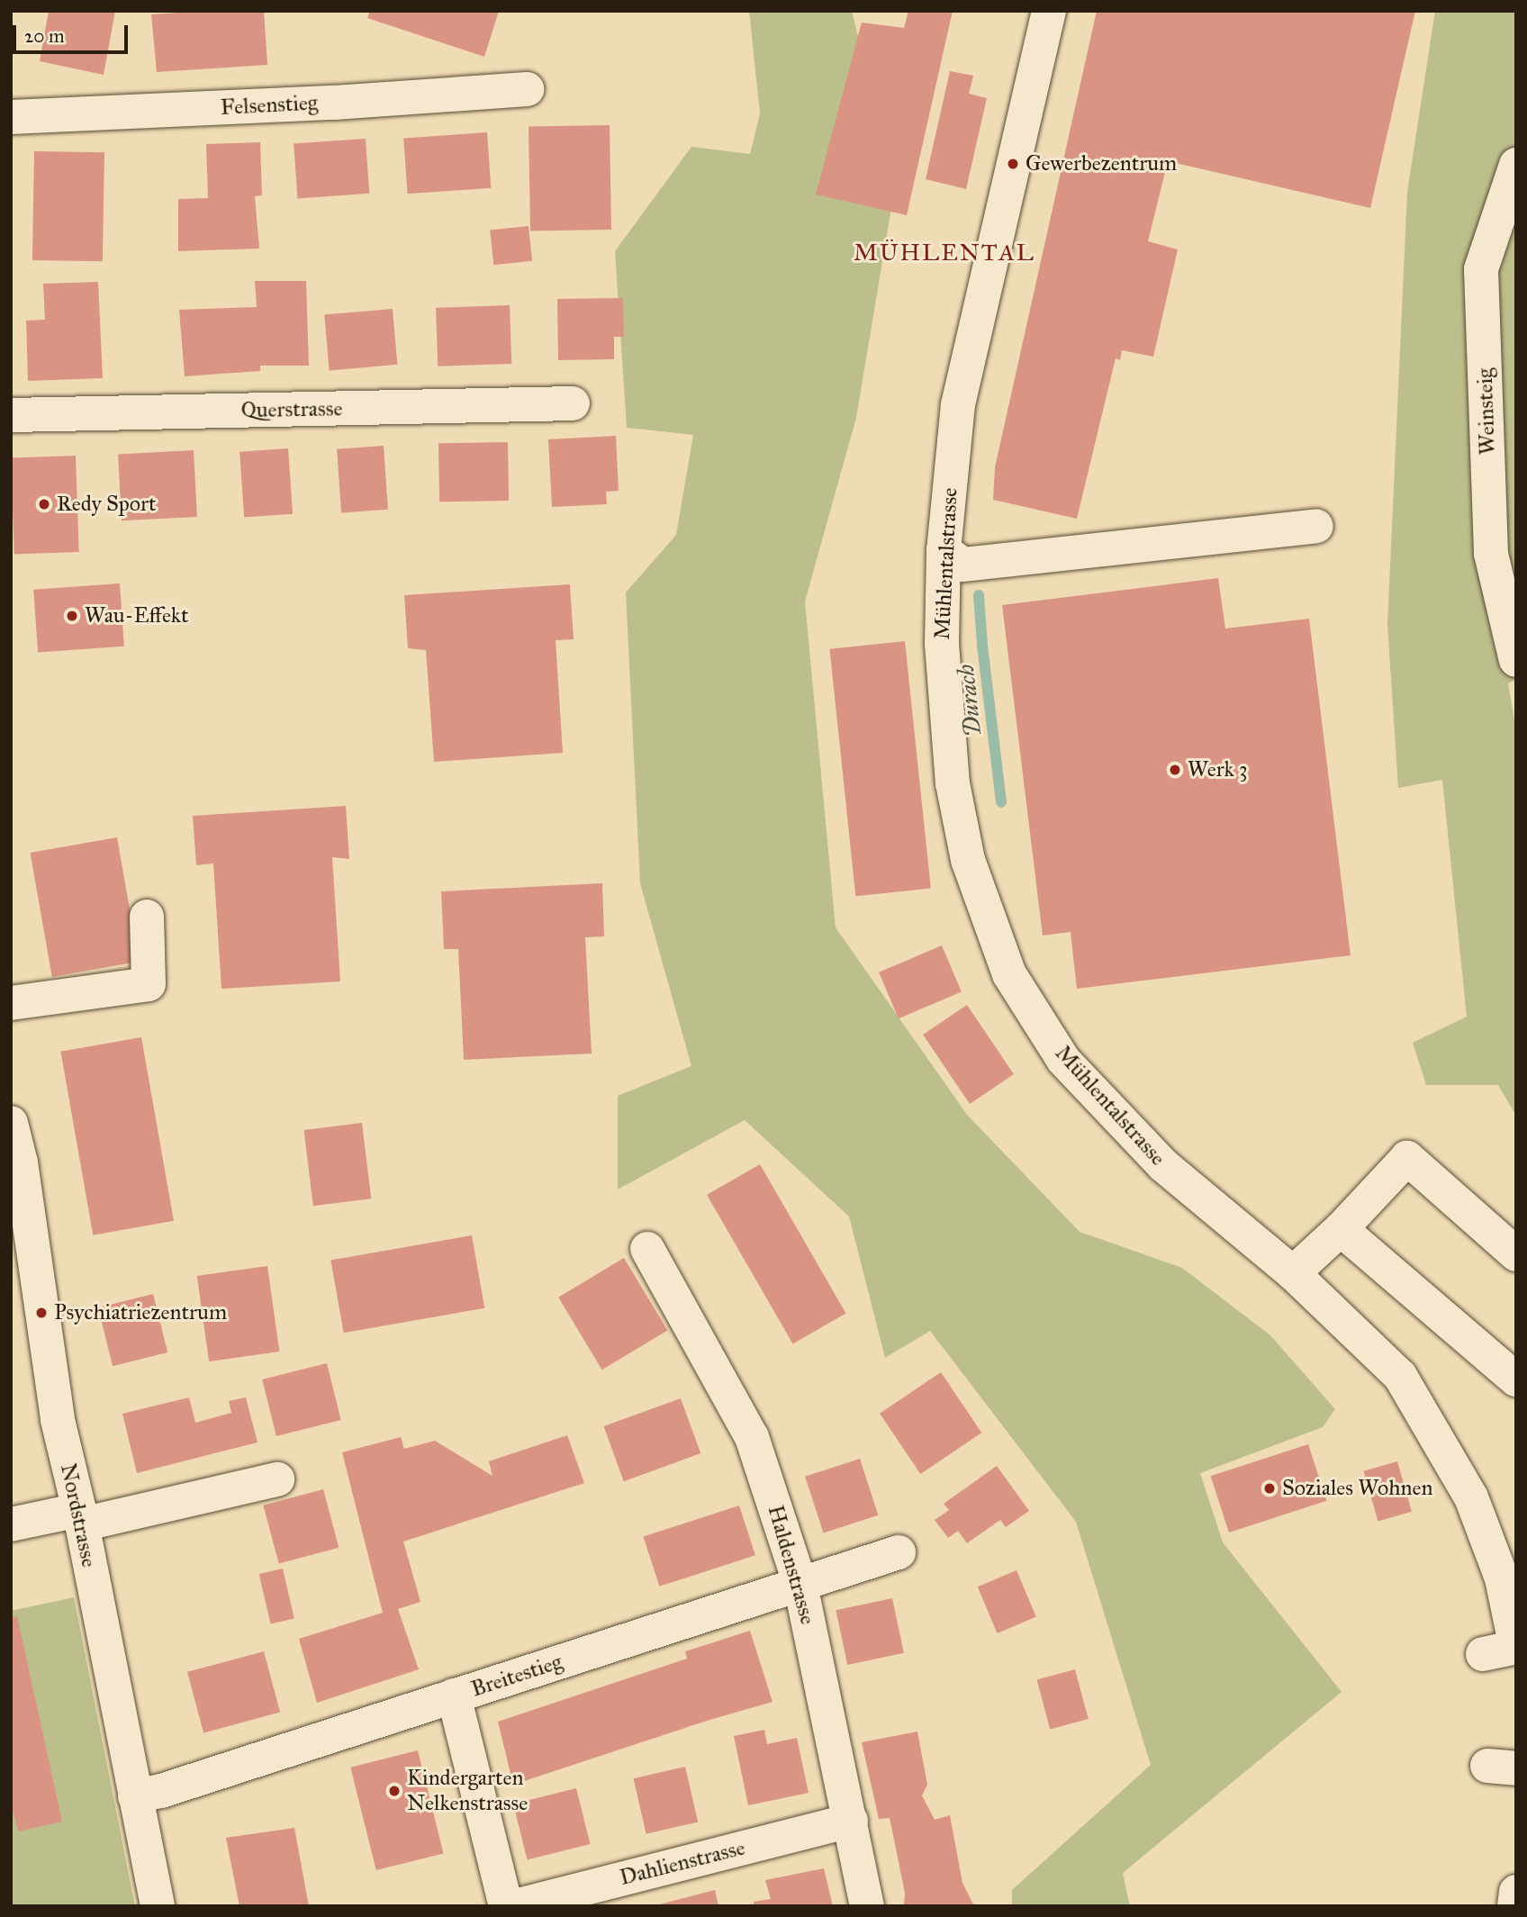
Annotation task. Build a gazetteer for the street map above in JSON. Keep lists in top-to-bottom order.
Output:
{
  "streets": {
    "street": [
      "Felsenstieg",
      "Querstrasse",
      "Weinsteig",
      "Mühlentalstrasse",
      "Nordstrasse",
      "Haldenstrasse",
      "Breitestieg",
      "Dahlienstrasse"
    ]
  },
  "crossings": [
    ["Nordstrasse", "Breitestieg"],
    ["Haldenstrasse", "Breitestieg"],
    ["Haldenstrasse", "Dahlienstrasse"]
  ],
  "districts": ["MÜHLENTAL"],
  "water": ["Durach"],
  "places": [
    "Gewerbezentrum",
    "Redy Sport",
    "Wau-Effekt",
    "Werk 3",
    "Psychiatriezentrum",
    "Soziales Wohnen",
    "Kindergarten Nelkenstrasse"
  ],
  "scale_bar": "20 m"
}
